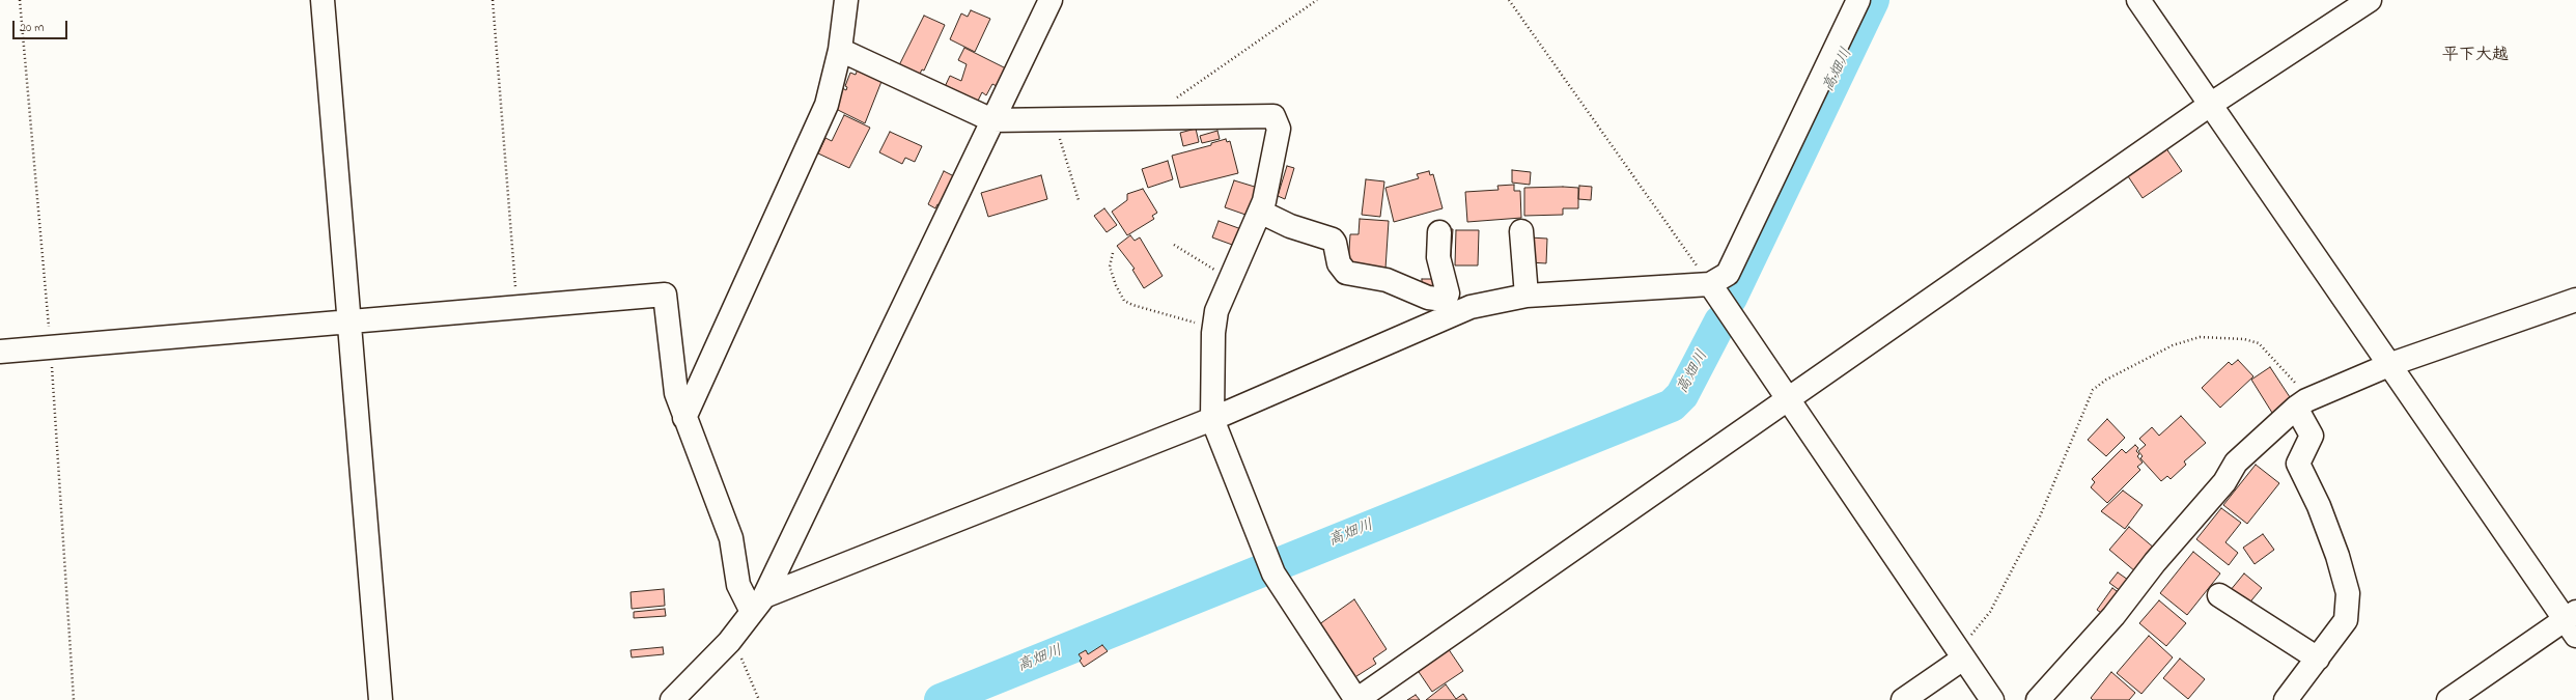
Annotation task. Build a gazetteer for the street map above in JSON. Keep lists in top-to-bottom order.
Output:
{
  "districts": ["平下大越"],
  "water": ["高畑川"],
  "scale_bar": "20 m"
}
